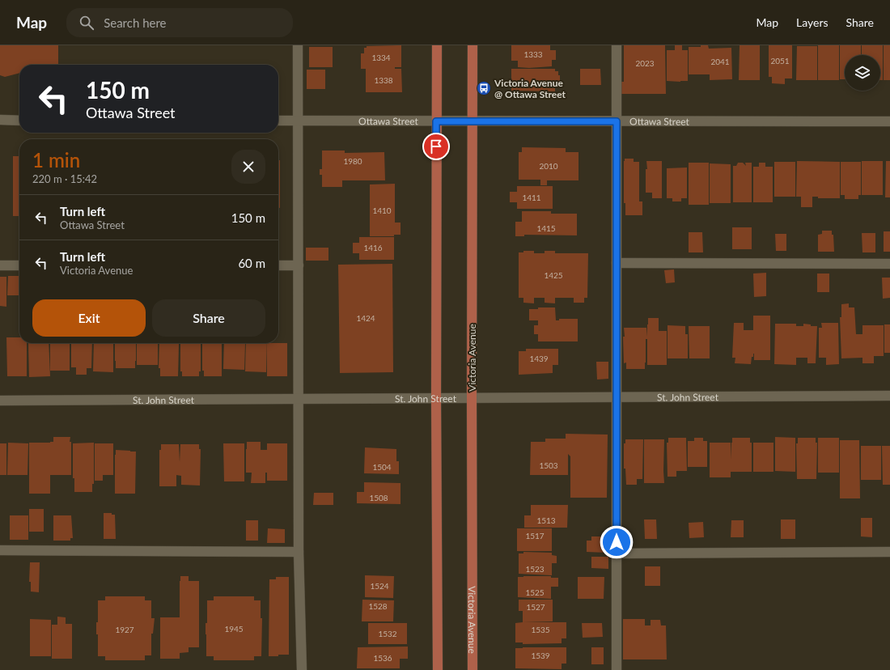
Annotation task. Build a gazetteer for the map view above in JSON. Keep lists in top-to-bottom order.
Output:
{
  "streets": {
    "main road": ["Victoria Avenue"],
    "street": ["Ottawa Street", "St. John Street"]
  },
  "crossings": [
    ["Ottawa Street", "Victoria Avenue"],
    ["Victoria Avenue", "St. John Street"]
  ],
  "places": {
    "bus stop": ["Victoria Avenue @ Ottawa Street"]
  },
  "house_numbers": [
    "1333",
    "1334",
    "2051",
    "2041",
    "2023",
    "1338",
    "1980",
    "2010",
    "1411",
    "1410",
    "1415",
    "1416",
    "1425",
    "1424",
    "1439",
    "1503",
    "1504",
    "1508",
    "1513",
    "1517",
    "1523",
    "1524",
    "1525",
    "1528",
    "1527",
    "1945",
    "1927",
    "1535",
    "1532",
    "1539",
    "1536"
  ],
  "page": {
    "header": "Map",
    "search": "Search here",
    "nav": ["Map", "Layers", "Share"],
    "turn": ["150 m", "Ottawa Street"],
    "heading": ["1 min", "220 m · 15:42"],
    "list": [
      {
        "name": "Turn left",
        "note": "Ottawa Street",
        "value": "150 m"
      },
      {
        "name": "Turn left",
        "note": "Victoria Avenue",
        "value": "60 m"
      }
    ],
    "buttons": ["Exit", "Share"]
  }
}
